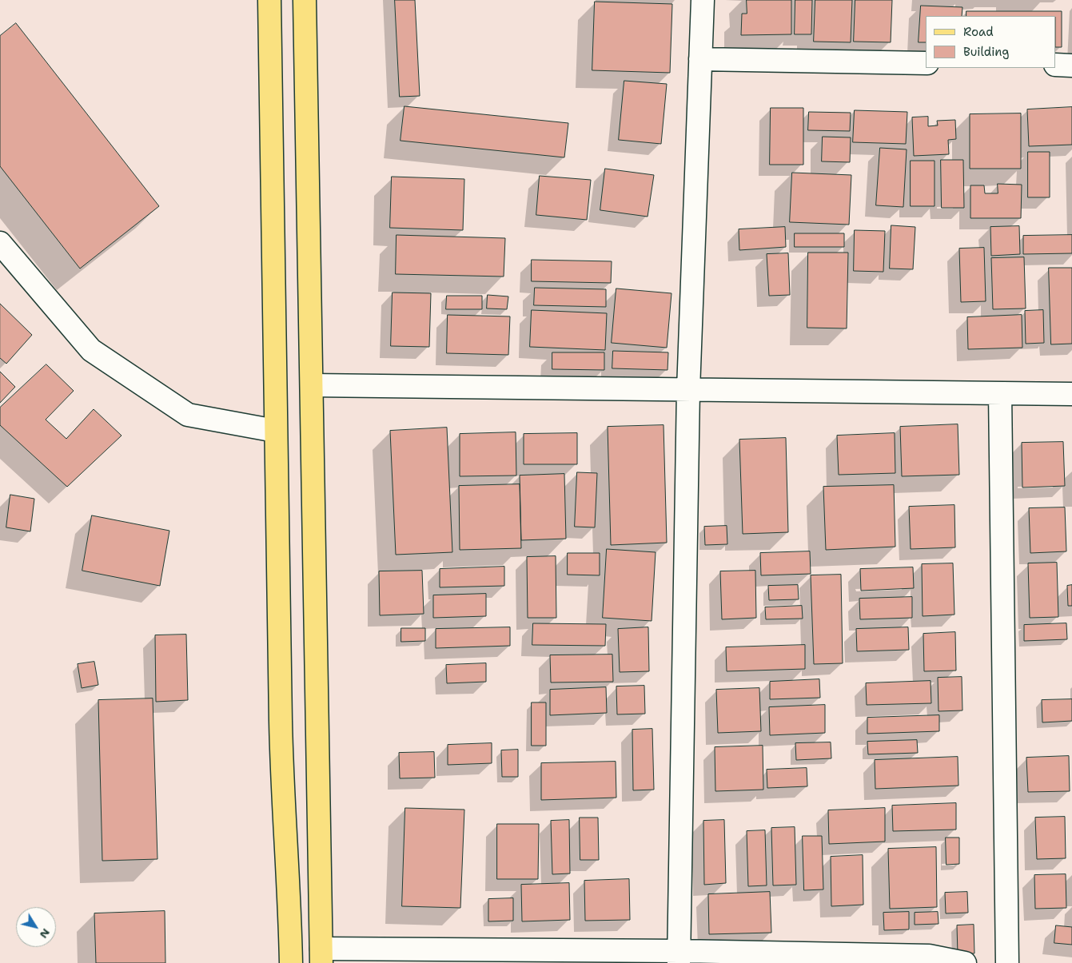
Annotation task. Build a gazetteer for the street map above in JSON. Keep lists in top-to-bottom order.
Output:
{
  "legend": ["Road", "Building"],
  "north": "bottom right"
}
